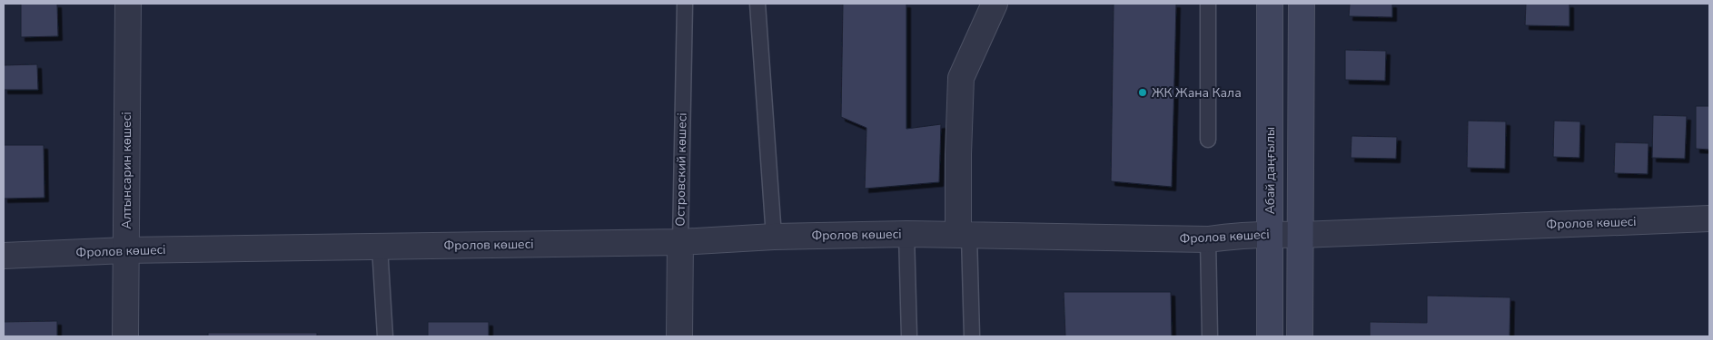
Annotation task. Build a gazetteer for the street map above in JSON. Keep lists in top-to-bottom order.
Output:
{
  "streets": {
    "main road": ["Абай даңғылы"],
    "street": ["Островский көшесі", "Алтынсарин көшесі", "Фролов көшесі"]
  },
  "crossings": [
    ["Островский көшесі", "Фролов көшесі"],
    ["Алтынсарин көшесі", "Фролов көшесі"],
    ["Абай даңғылы", "Фролов көшесі"]
  ],
  "places": ["ЖК Жана Кала"]
}
